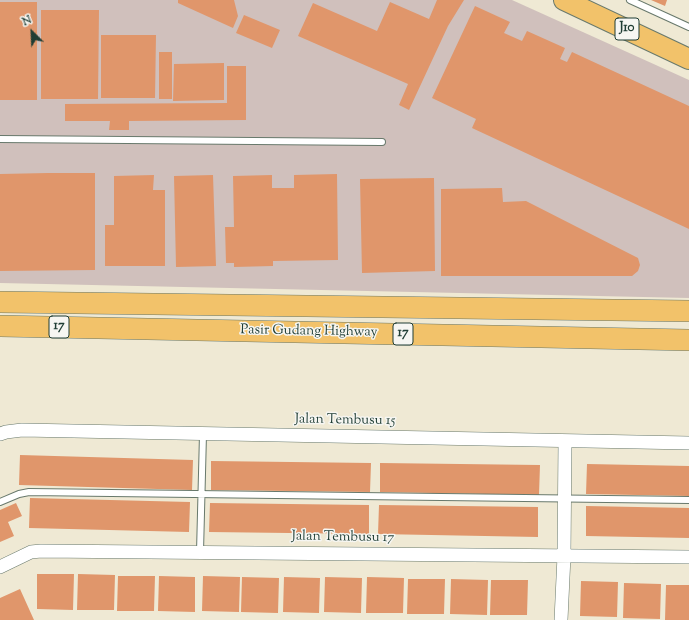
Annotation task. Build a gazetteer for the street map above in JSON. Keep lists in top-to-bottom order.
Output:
{
  "streets": {
    "highway": ["17", "Pasir Gudang Highway"],
    "main road": ["J10"],
    "street": ["Jalan Tembusu 15", "Jalan Tembusu 17"]
  },
  "north": "top left"
}
